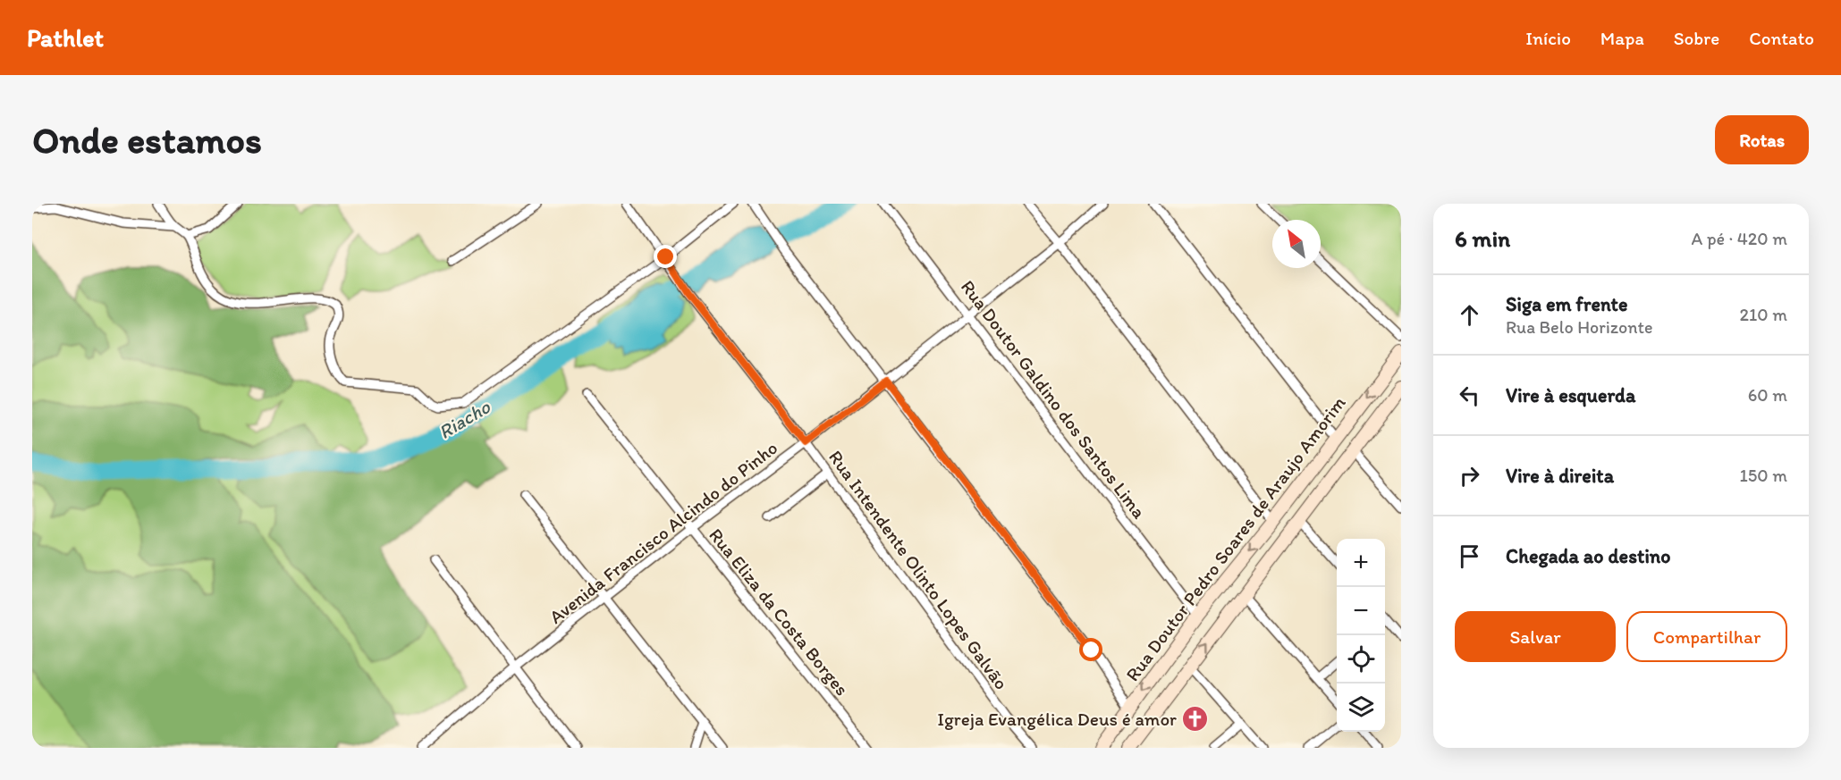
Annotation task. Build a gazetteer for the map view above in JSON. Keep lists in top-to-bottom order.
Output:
{
  "streets": {
    "street": [
      "Rua Doutor Galdino dos Santos Lima",
      "Avenida Francisco Alcindo do Pinho",
      "Rua Doutor Pedro Soares de Araujo Amorim",
      "Rua Intendente Olinto Lopes Galvão",
      "Rua Eliza da Costa Borges"
    ]
  },
  "crossings": [
    ["Rua Doutor Galdino dos Santos Lima", "Avenida Francisco Alcindo do Pinho"],
    ["Rua Doutor Galdino dos Santos Lima", "Rua Doutor Pedro Soares de Araujo Amorim"],
    ["Avenida Francisco Alcindo do Pinho", "Rua Intendente Olinto Lopes Galvão"],
    ["Avenida Francisco Alcindo do Pinho", "Rua Eliza da Costa Borges"]
  ],
  "water": ["Riacho"],
  "places": {
    "church": ["Igreja Evangélica Deus é amor"]
  },
  "north": "top left",
  "page": {
    "header": "Pathlet",
    "nav": [
      "Início",
      "Mapa",
      "Sobre",
      "Contato"
    ],
    "buttons": [
      "Rotas",
      ["Salvar", "Compartilhar"]
    ],
    "title": "Onde estamos",
    "heading": ["6 min", "A pé · 420 m"],
    "list": [
      ["Siga em frente", "Rua Belo Horizonte", "210 m"],
      ["Vire à esquerda", "60 m"],
      ["Vire à direita", "150 m"],
      "Chegada ao destino"
    ],
    "map_buttons": ["+", "−"]
  }
}
